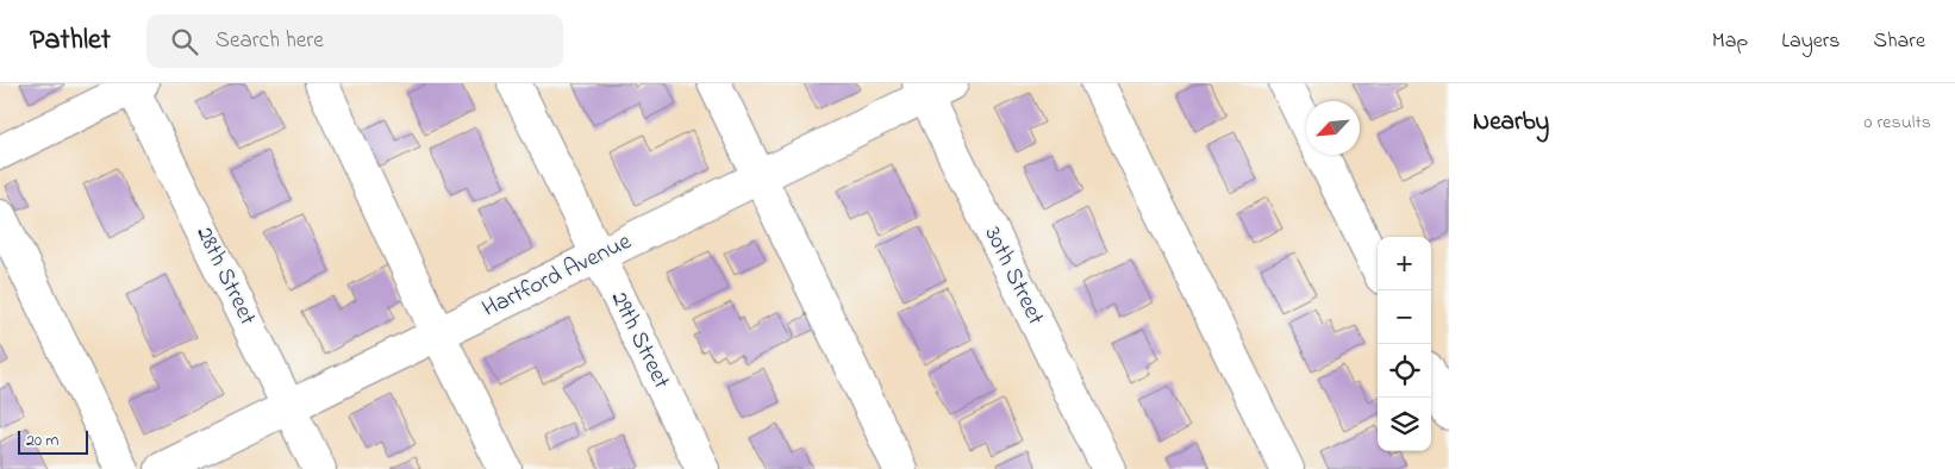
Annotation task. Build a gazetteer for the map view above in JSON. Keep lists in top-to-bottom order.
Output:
{
  "streets": {
    "street": [
      "28th Street",
      "Hartford Avenue",
      "30th Street",
      "29th Street"
    ]
  },
  "crossings": [
    ["28th Street", "Hartford Avenue"],
    ["Hartford Avenue", "30th Street"],
    ["Hartford Avenue", "29th Street"]
  ],
  "scale_bar": "20 m",
  "north": "bottom left",
  "page": {
    "header": "Pathlet",
    "search": "Search here",
    "nav": ["Map", "Layers", "Share"],
    "heading": ["Nearby", "0 results"],
    "map_buttons": ["+", "−"],
    "scale": "20 m"
  }
}
